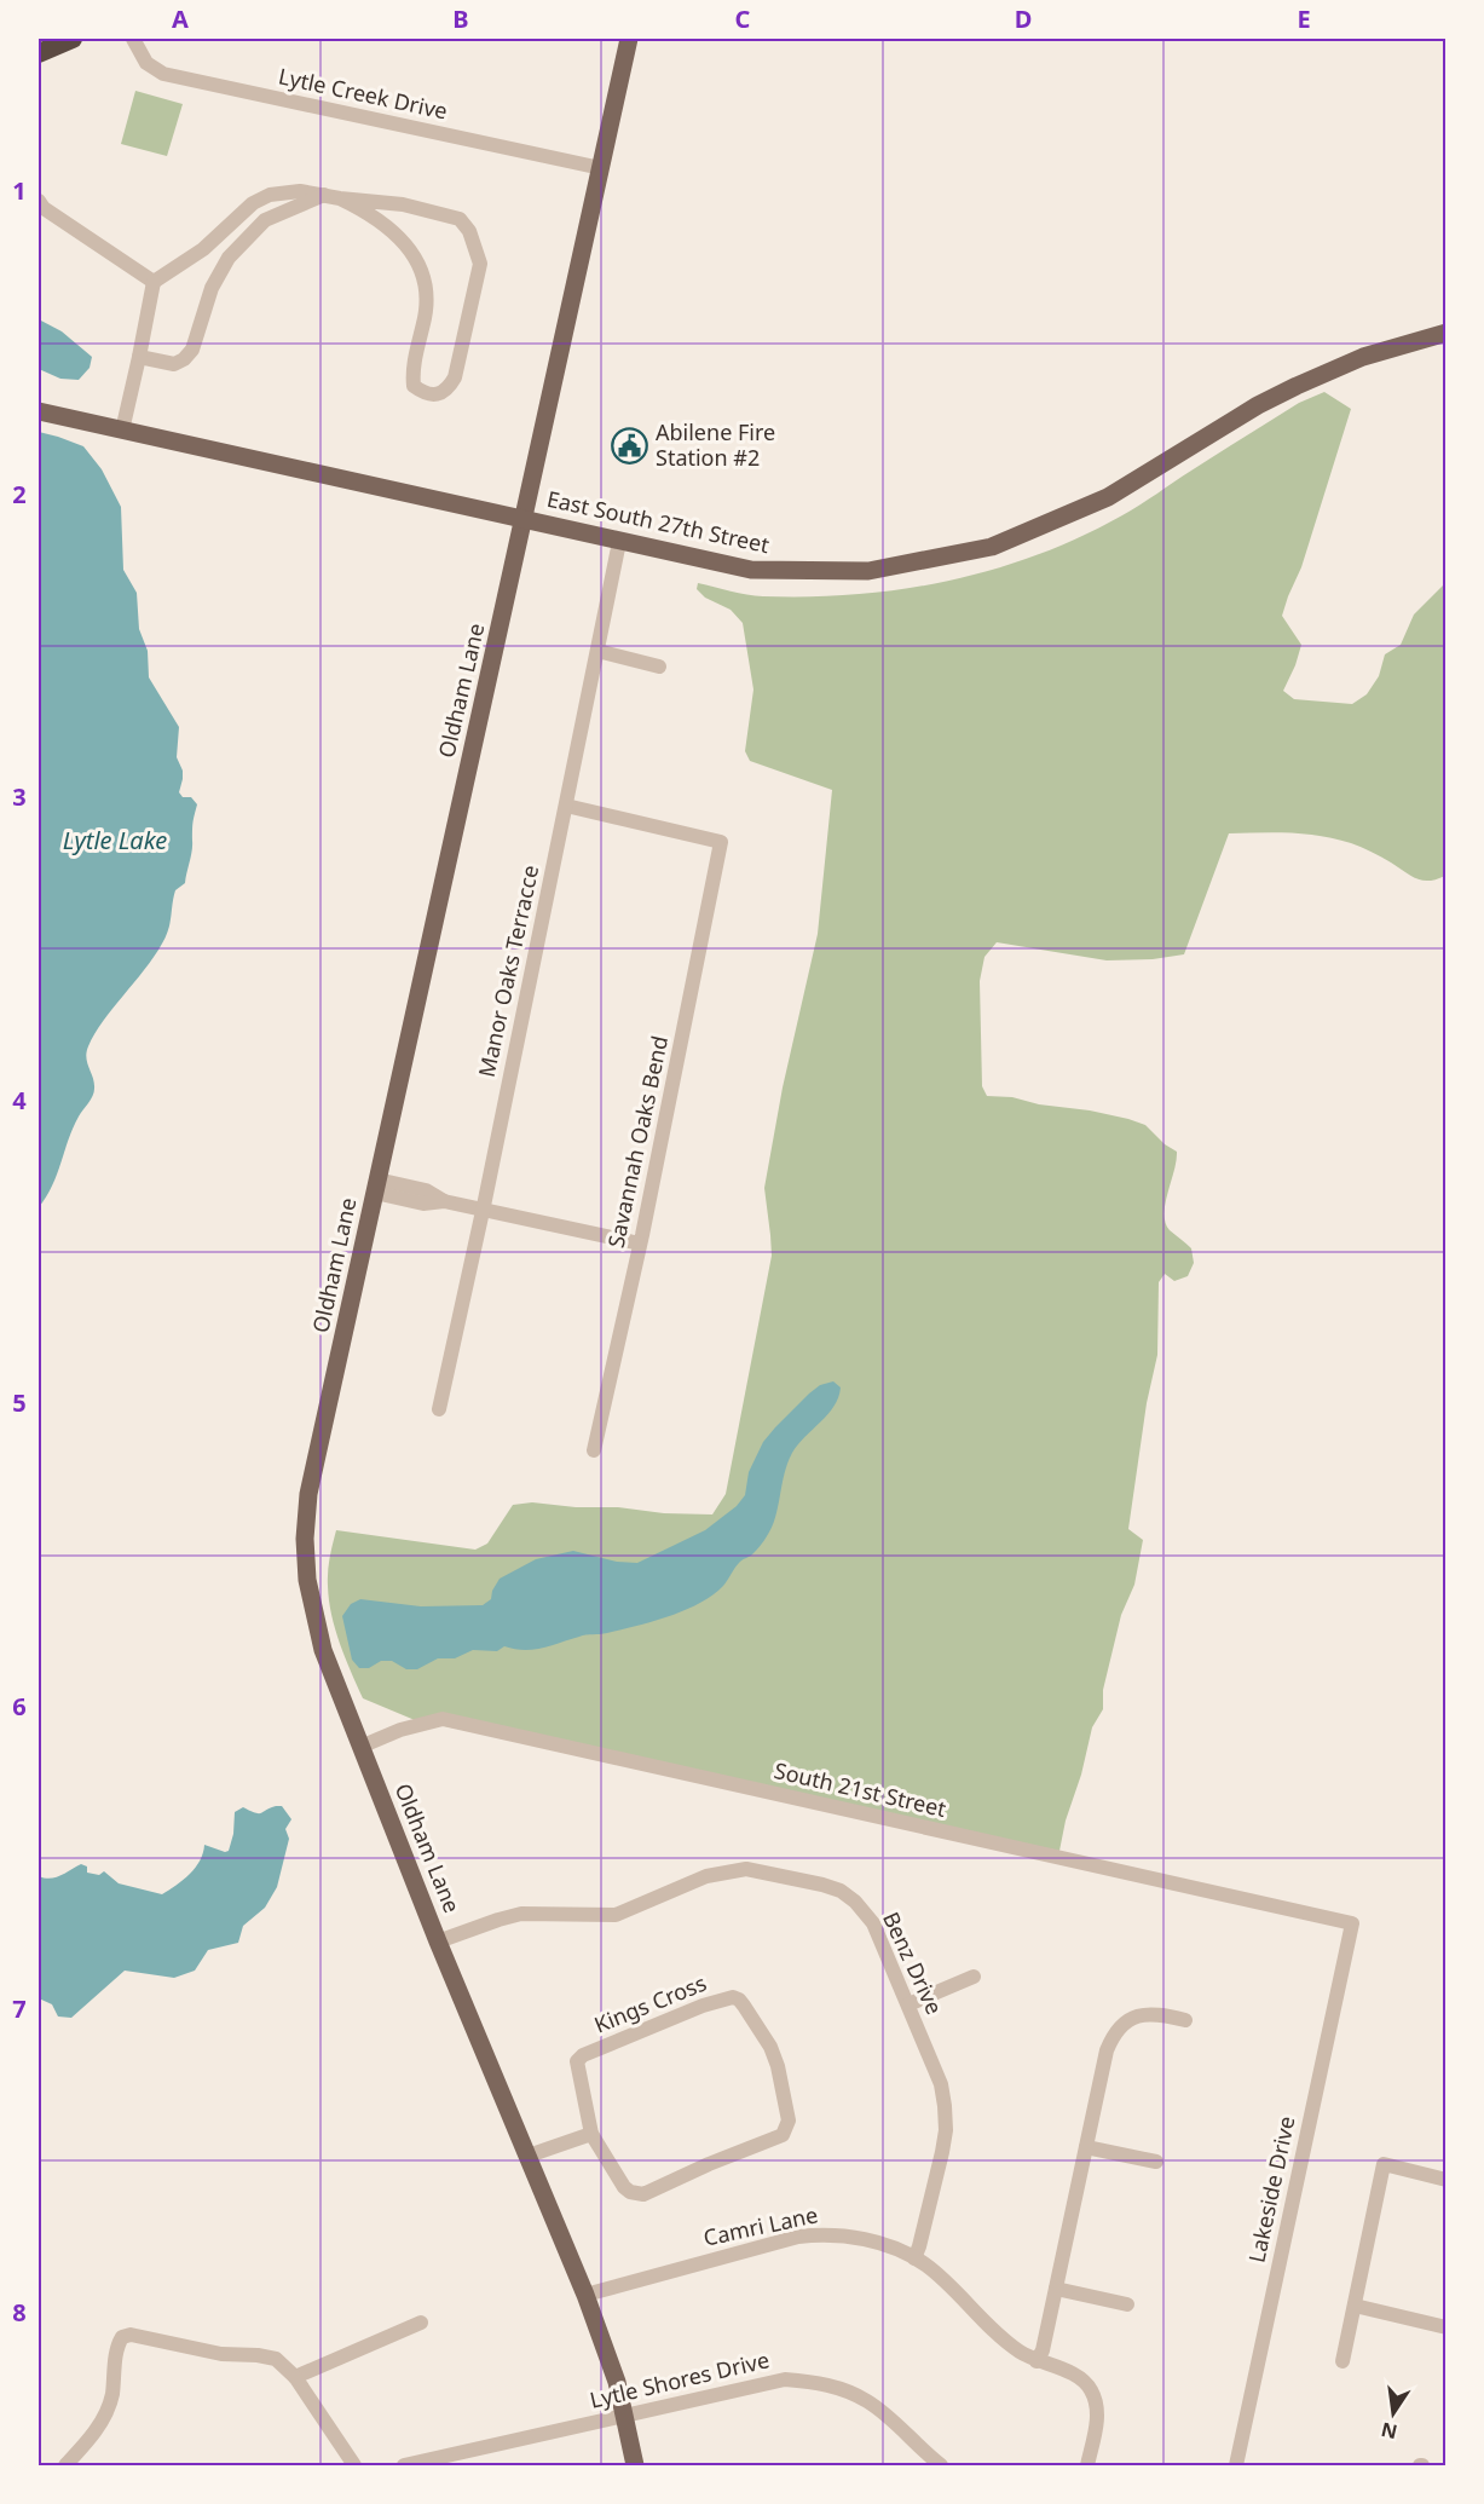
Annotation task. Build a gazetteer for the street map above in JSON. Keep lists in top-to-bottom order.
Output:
{
  "streets": {
    "main road": ["East South 27th Street", "Oldham Lane"],
    "street": [
      "Lytle Creek Drive",
      "Manor Oaks Terracce",
      "Savannah Oaks Bend",
      "South 21st Street",
      "Benz Drive",
      "Kings Cross",
      "Lakeside Drive",
      "Camri Lane",
      "Lytle Shores Drive"
    ]
  },
  "crossings": [
    ["Lytle Creek Drive", "Oldham Lane"],
    ["East South 27th Street", "Oldham Lane"],
    ["East South 27th Street", "Manor Oaks Terracce"],
    ["Oldham Lane", "South 21st Street"],
    ["Oldham Lane", "Benz Drive"],
    ["Oldham Lane", "Camri Lane"],
    ["Oldham Lane", "Lytle Shores Drive"],
    ["Manor Oaks Terracce", "Savannah Oaks Bend"],
    ["South 21st Street", "Lakeside Drive"],
    ["Benz Drive", "Camri Lane"]
  ],
  "water": ["Lytle Lake"],
  "places": {
    "public building": ["Abilene Fire Station #2"]
  },
  "north": "bottom",
  "grid": {
    "columns": [
      "A",
      "B",
      "C",
      "D",
      "E"
    ],
    "rows": [
      "1",
      "2",
      "3",
      "4",
      "5",
      "6",
      "7",
      "8"
    ]
  }
}
